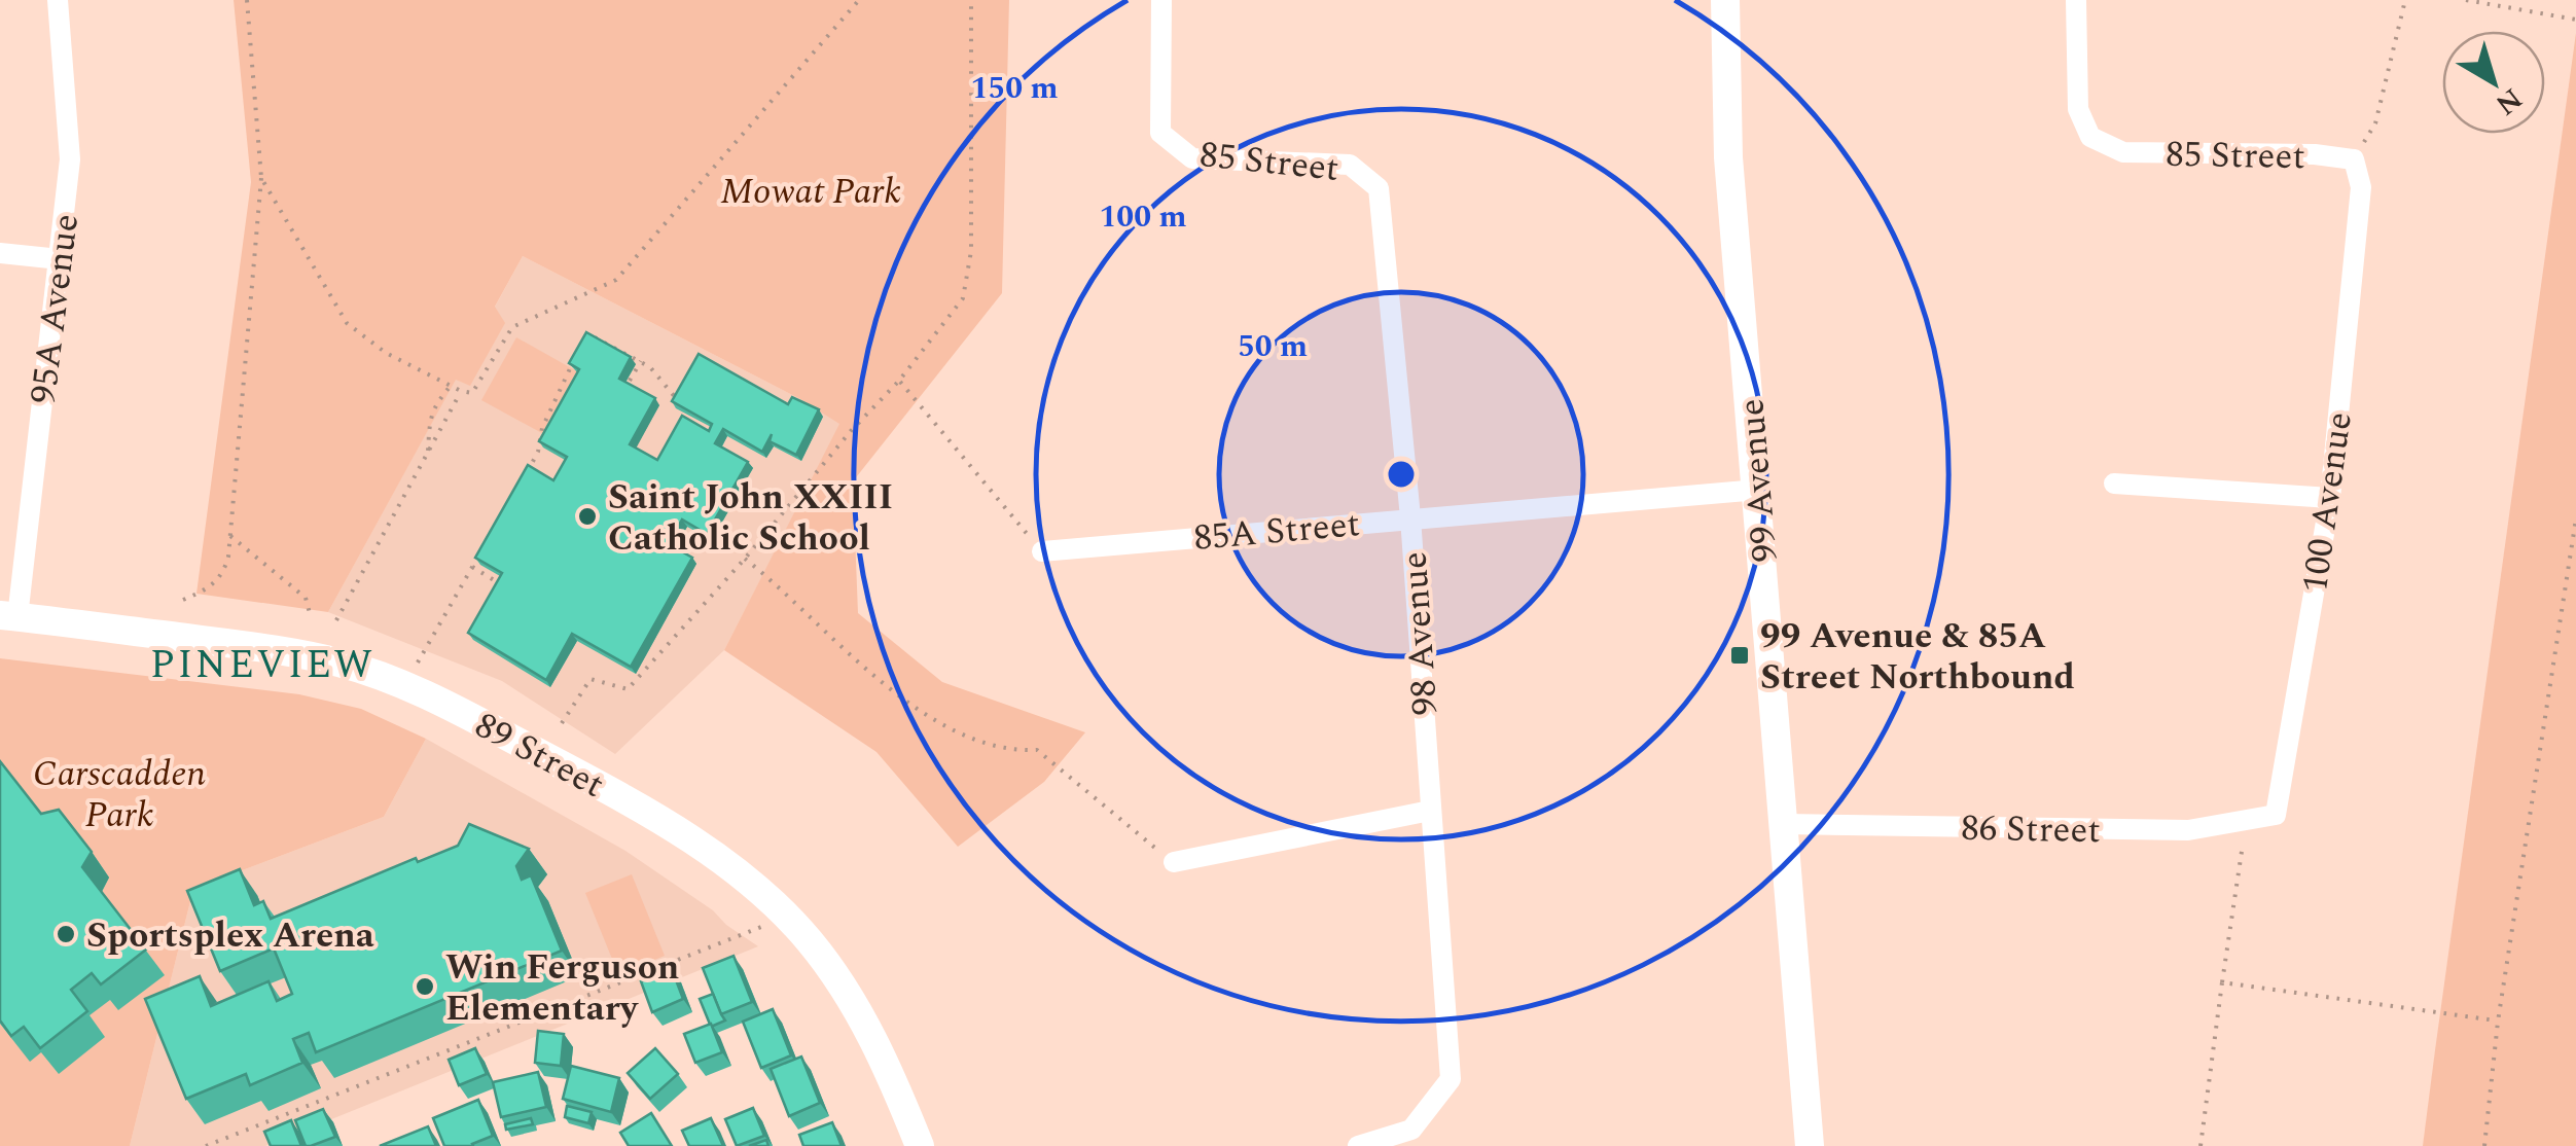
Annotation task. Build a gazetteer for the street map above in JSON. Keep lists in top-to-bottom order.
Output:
{
  "streets": {
    "street": [
      "85 Street",
      "95A Avenue",
      "99 Avenue",
      "100 Avenue",
      "85A Street",
      "98 Avenue",
      "89 Street",
      "86 Street"
    ]
  },
  "crossings": [
    ["85 Street", "100 Avenue"],
    ["85 Street", "98 Avenue"],
    ["95A Avenue", "89 Street"],
    ["99 Avenue", "85A Street"],
    ["99 Avenue", "86 Street"],
    ["100 Avenue", "86 Street"],
    ["85A Street", "98 Avenue"]
  ],
  "districts": ["PINEVIEW"],
  "parks": ["Mowat Park", "Carscadden Park"],
  "places": {
    "other": ["Saint John XXIII Catholic School", "Sportsplex Arena", "Win Ferguson Elementary"],
    "transit": ["99 Avenue & 85A Street Northbound"]
  },
  "north": "bottom right",
  "rings": ["150 m", "100 m", "50 m"]
}
